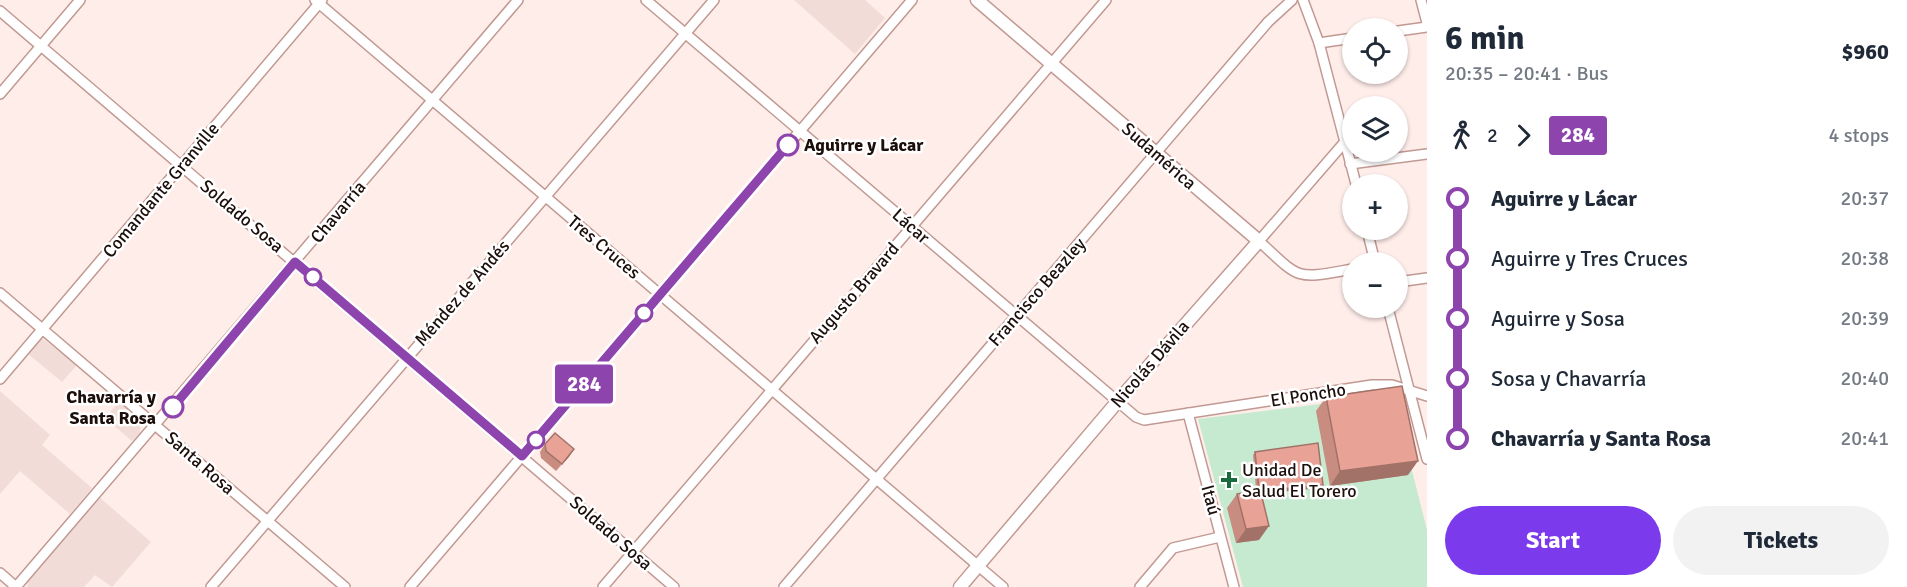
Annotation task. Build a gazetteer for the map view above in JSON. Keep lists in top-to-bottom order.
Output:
{
  "streets": {
    "street": [
      "Sudamérica",
      "Comandante Granville",
      "Chavarría",
      "Soldado Sosa",
      "Lácar",
      "Tres Cruces",
      "Francisco Beazley",
      "Méndez de Andés",
      "Augusto Bravard",
      "Nicolás Dávila",
      "El Poncho",
      "Santa Rosa",
      "Itaú"
    ]
  },
  "crossings": [
    ["Sudamérica", "Francisco Beazley"],
    ["Sudamérica", "Augusto Bravard"],
    ["Sudamérica", "Nicolás Dávila"],
    ["Comandante Granville", "Soldado Sosa"],
    ["Comandante Granville", "Tres Cruces"],
    ["Comandante Granville", "Santa Rosa"],
    ["Chavarría", "Soldado Sosa"],
    ["Chavarría", "Tres Cruces"],
    ["Chavarría", "Santa Rosa"],
    ["Soldado Sosa", "Méndez de Andés"],
    ["Soldado Sosa", "Augusto Bravard"],
    ["Lácar", "Francisco Beazley"],
    ["Lácar", "Méndez de Andés"],
    ["Lácar", "Augusto Bravard"],
    ["Lácar", "Nicolás Dávila"],
    ["Lácar", "El Poncho"],
    ["Lácar", "Itaú"],
    ["Tres Cruces", "Francisco Beazley"],
    ["Tres Cruces", "Méndez de Andés"],
    ["Tres Cruces", "Augusto Bravard"],
    ["Tres Cruces", "Nicolás Dávila"],
    ["Méndez de Andés", "Santa Rosa"],
    ["El Poncho", "Itaú"]
  ],
  "places": {
    "other": ["Aguirre y Lácar", "Chavarría y Santa Rosa"],
    "health": ["Unidad De Salud El Torero"]
  },
  "lines": ["bus line 284"],
  "page": {
    "on_map": "284",
    "heading": ["6 min", "20:35 – 20:41 · Bus", "$960"],
    "map_buttons": ["+", "−"],
    "legs": ["2", "284", "4 stops"],
    "list": [
      {
        "name": "Aguirre y Lácar",
        "value": "20:37"
      },
      {
        "name": "Aguirre y Tres Cruces",
        "value": "20:38"
      },
      {
        "name": "Aguirre y Sosa",
        "value": "20:39"
      },
      {
        "name": "Sosa y Chavarría",
        "value": "20:40"
      },
      {
        "name": "Chavarría y Santa Rosa",
        "value": "20:41"
      }
    ],
    "buttons": ["Start", "Tickets"]
  }
}
